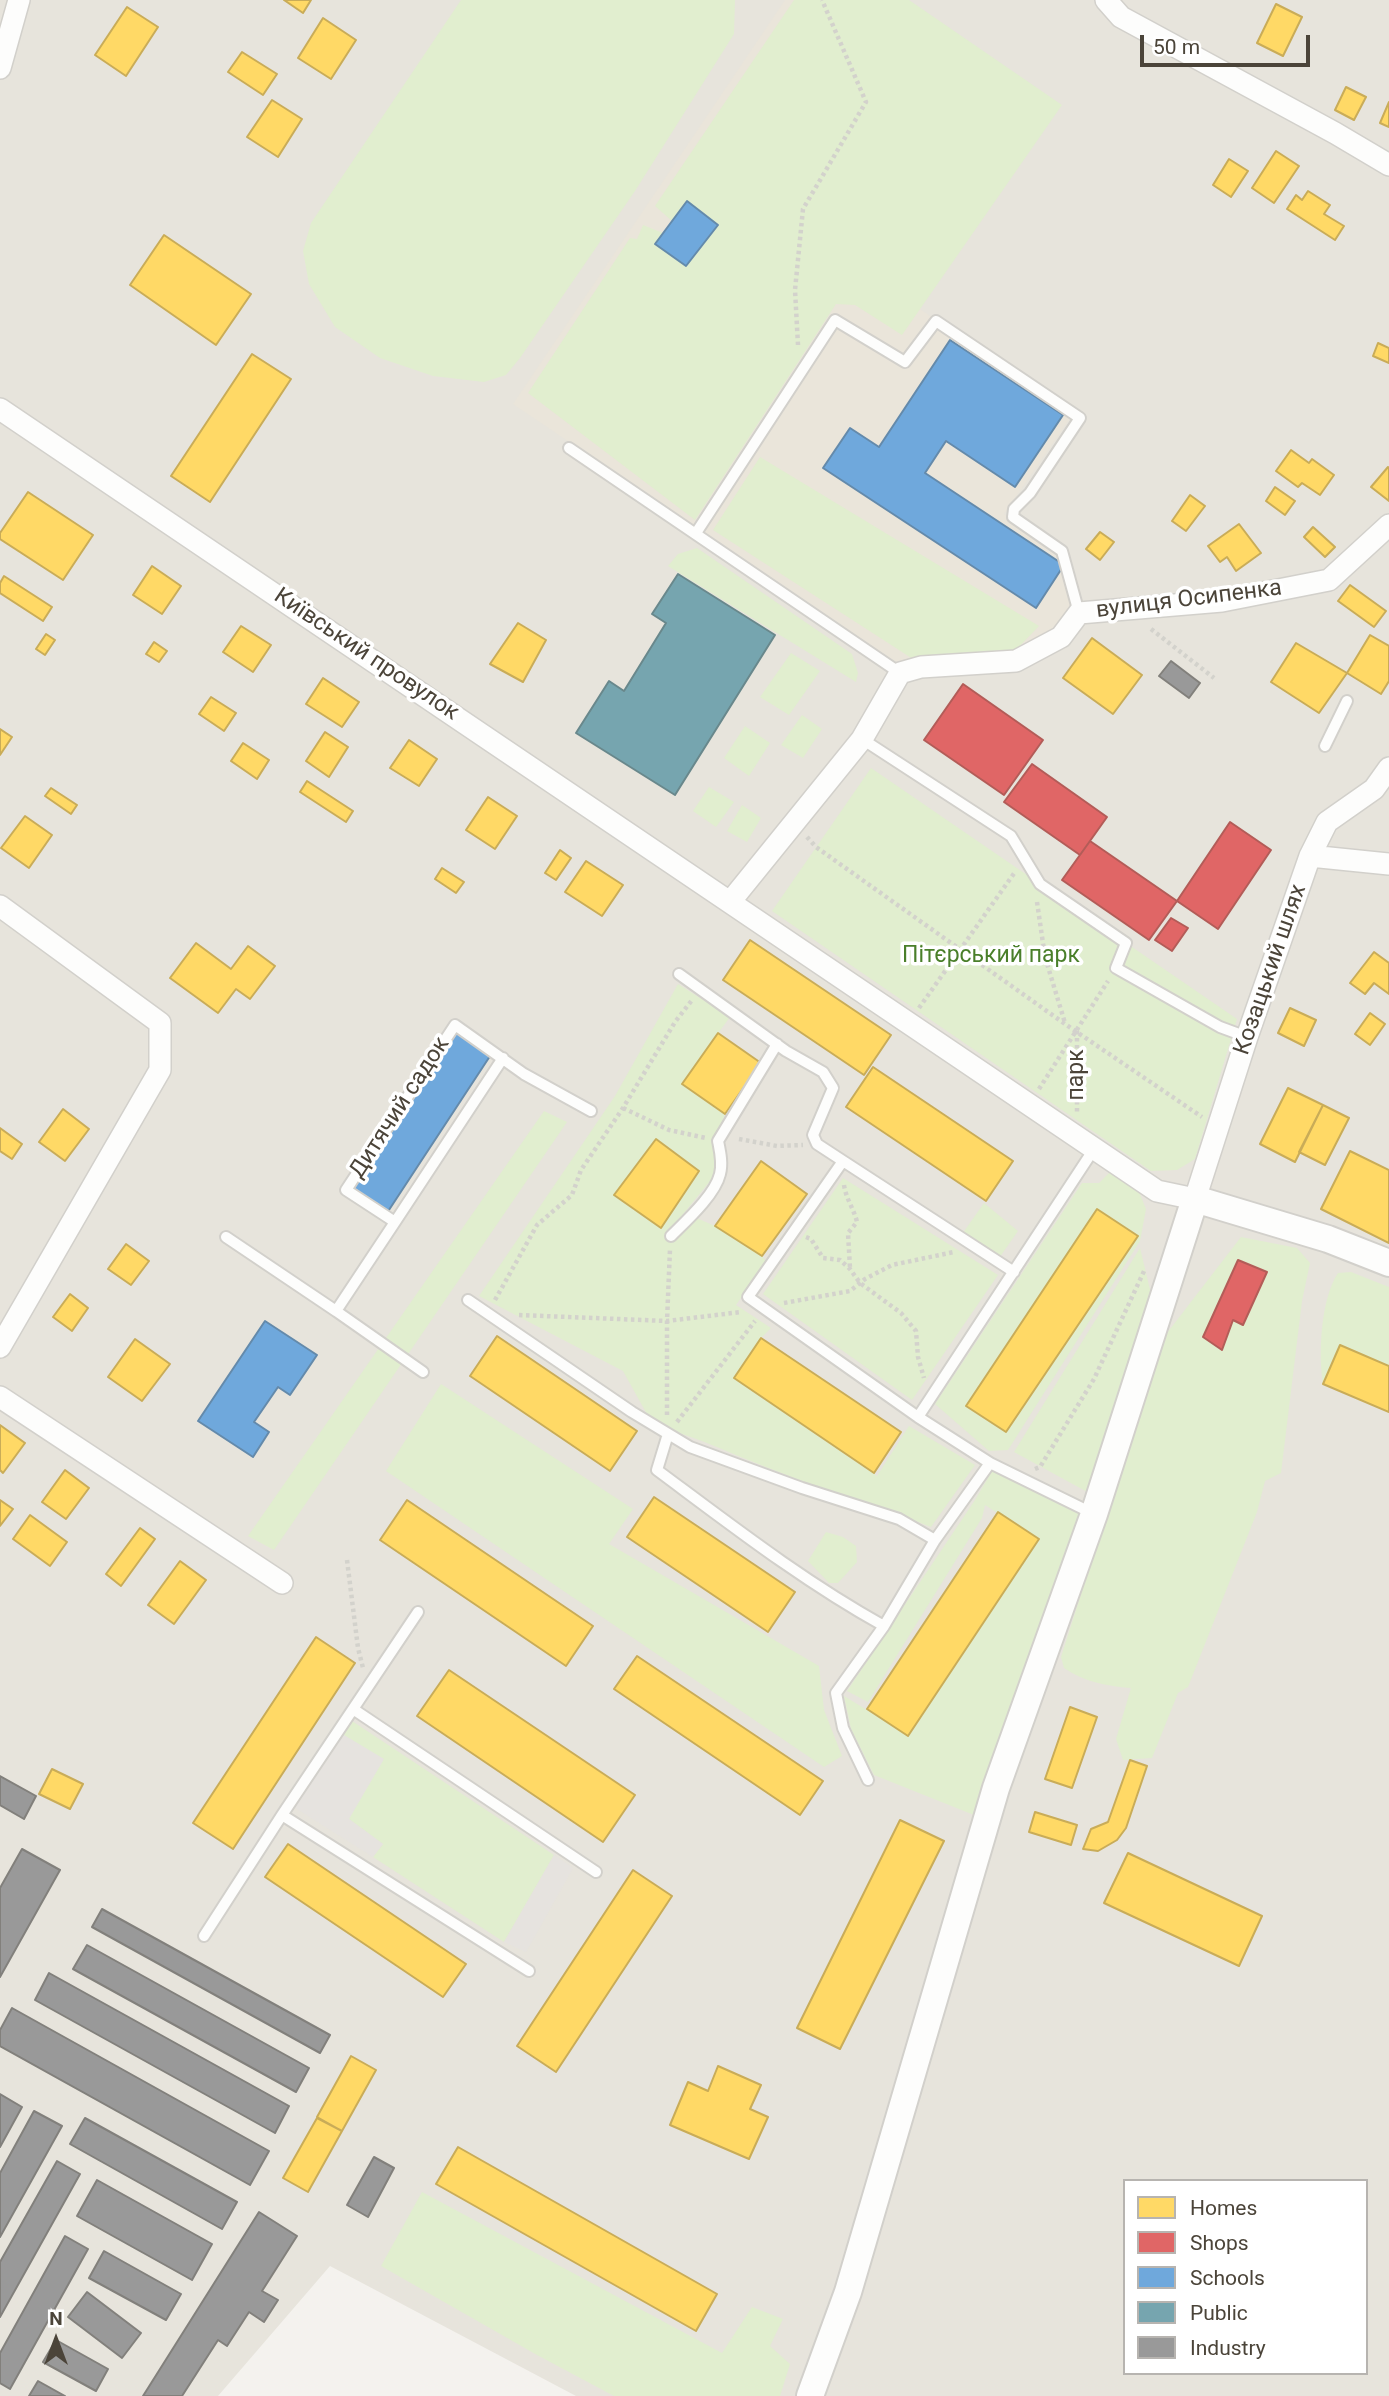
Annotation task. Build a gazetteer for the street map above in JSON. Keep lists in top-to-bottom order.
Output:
{
  "streets": {
    "street": ["вулиця Осипенка", "Київський провулок", "Козацький шлях"],
    "lane": ["Дитячий садок"],
    "path": ["парк"]
  },
  "crossings": [
    ["Київський провулок", "Козацький шлях"]
  ],
  "parks": ["Пітєрський парк"],
  "legend": [
    "Homes",
    "Shops",
    "Schools",
    "Public",
    "Industry"
  ],
  "scale_bar": "50 m",
  "north": "top"
}
